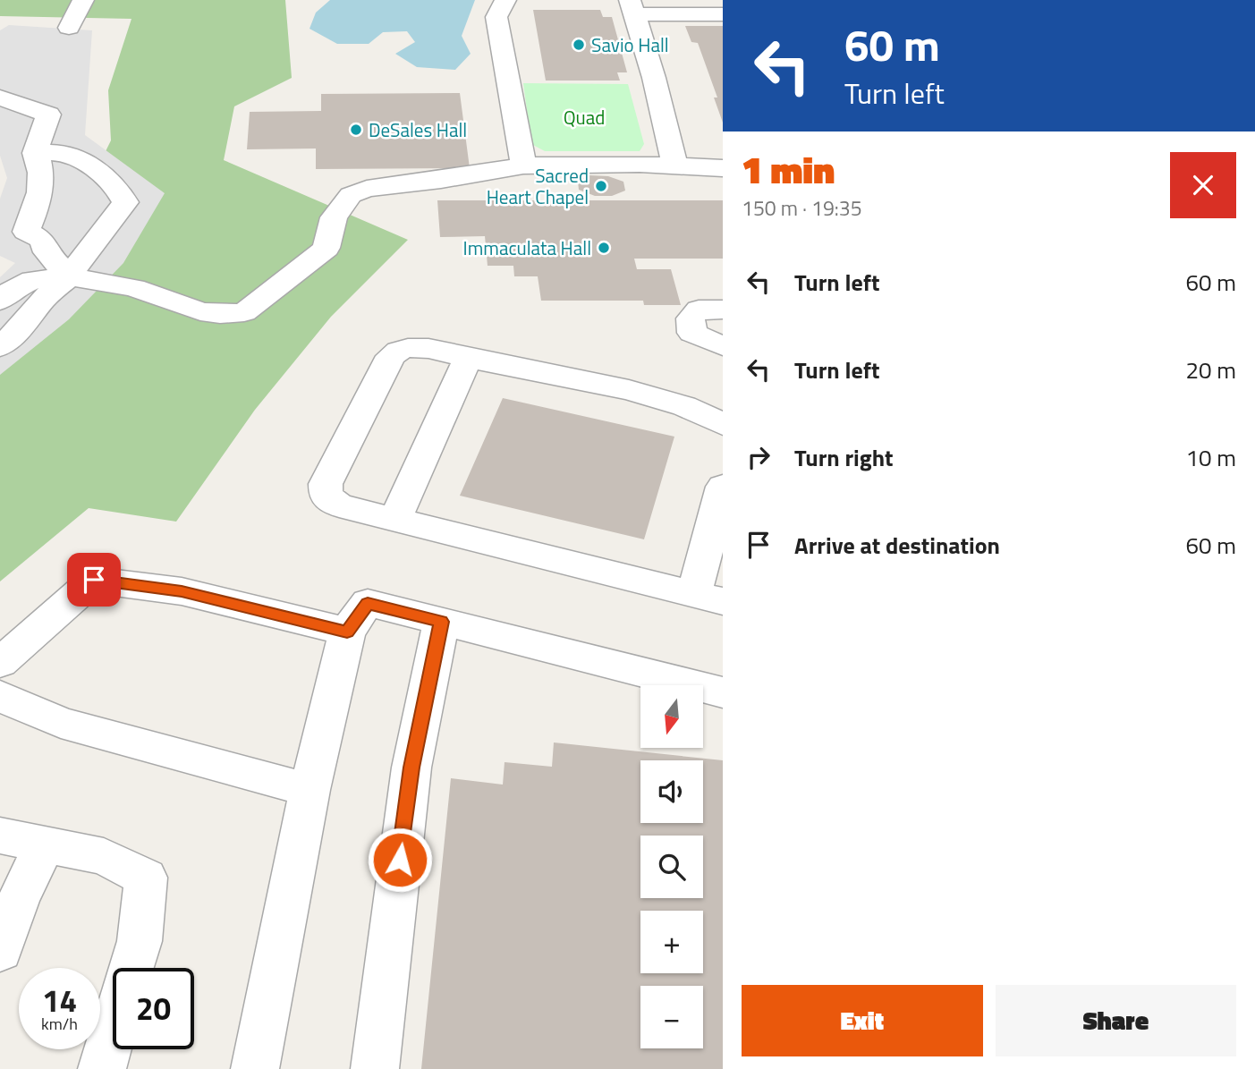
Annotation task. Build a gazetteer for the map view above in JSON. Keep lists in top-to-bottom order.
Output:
{
  "parks": ["Quad"],
  "places": [
    "Savio Hall",
    "DeSales Hall",
    "Sacred Heart Chapel",
    "Immaculata Hall"
  ],
  "north": "bottom",
  "page": {
    "turn": ["60 m", "Turn left"],
    "heading": ["1 min", "150 m · 19:35"],
    "list": [
      {
        "name": "Turn left",
        "value": "60 m"
      },
      {
        "name": "Turn left",
        "value": "20 m"
      },
      {
        "name": "Turn right",
        "value": "10 m"
      },
      {
        "name": "Arrive at destination",
        "value": "60 m"
      }
    ],
    "map_buttons": ["+", "−"],
    "speed": "14 km/h",
    "limit": "20",
    "buttons": ["Exit", "Share"]
  }
}
